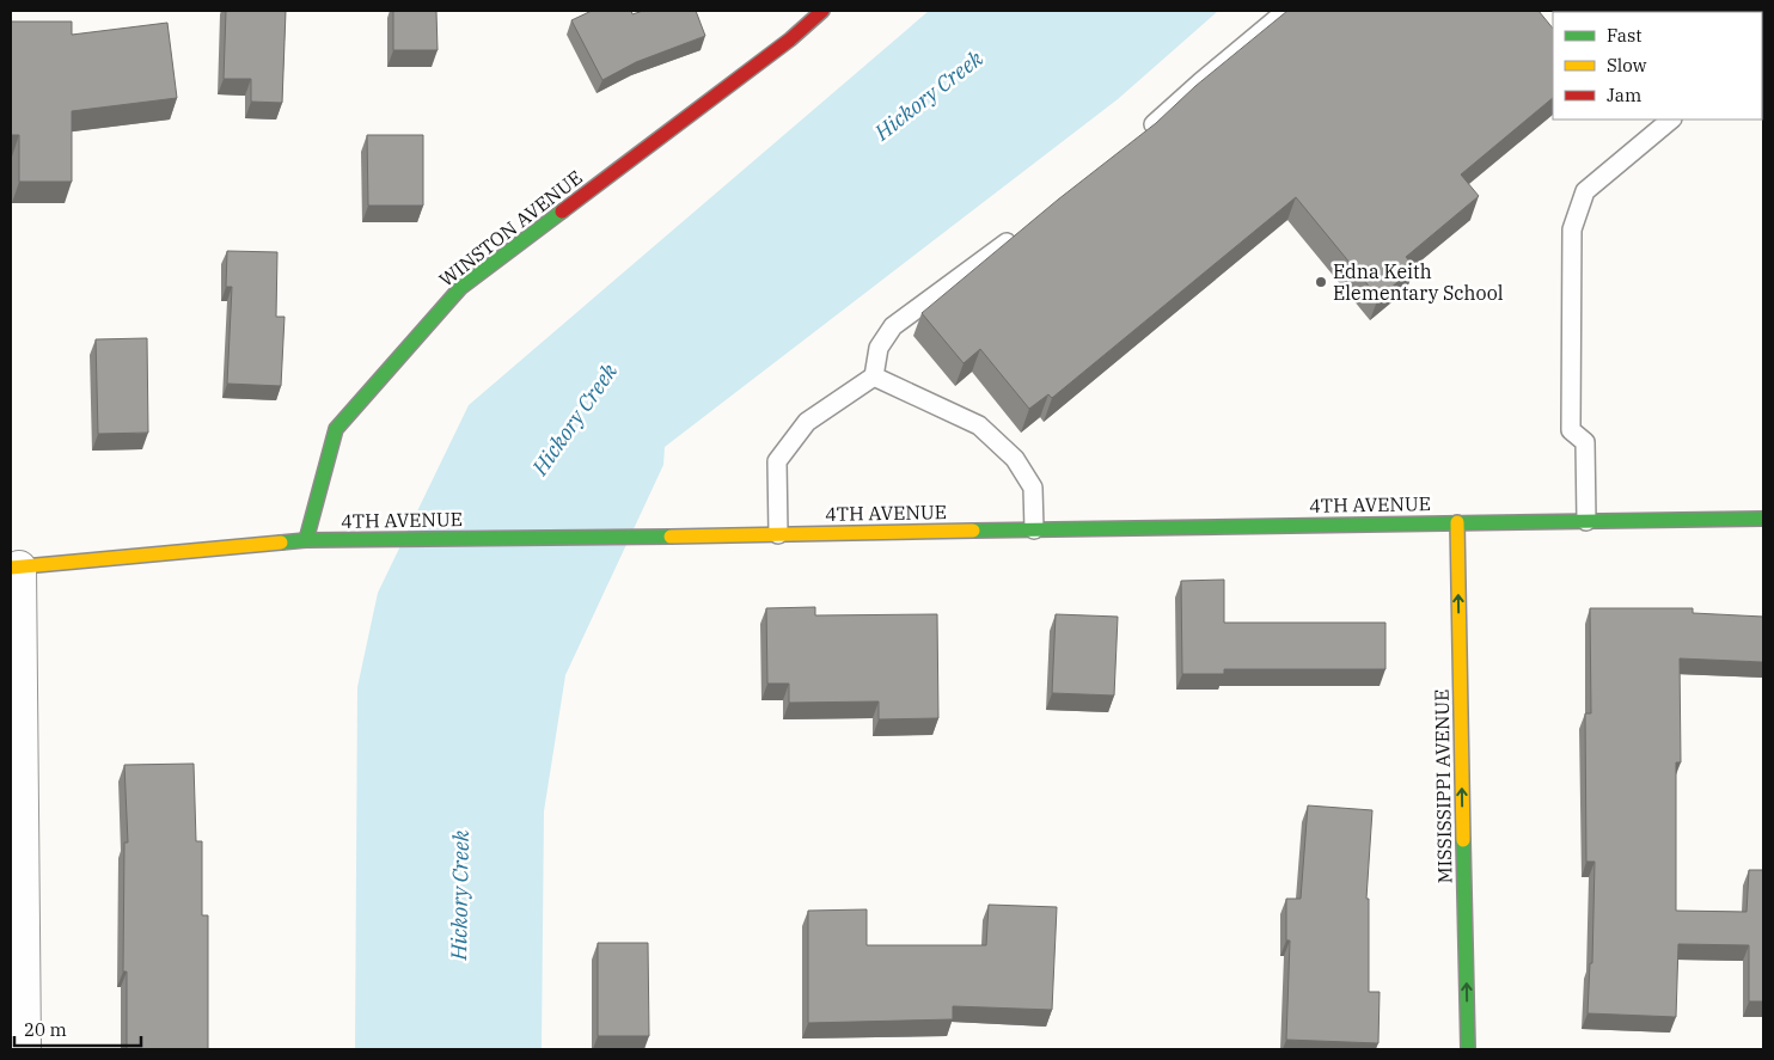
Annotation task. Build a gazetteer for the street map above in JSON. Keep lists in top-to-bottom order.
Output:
{
  "streets": {
    "street": ["WINSTON AVENUE", "4TH AVENUE", "MISSISSIPPI AVENUE"]
  },
  "crossings": [
    ["WINSTON AVENUE", "4TH AVENUE"],
    ["4TH AVENUE", "MISSISSIPPI AVENUE"]
  ],
  "one_way": ["MISSISSIPPI AVENUE"],
  "water": ["Hickory Creek"],
  "places": ["Edna Keith Elementary School"],
  "legend": ["Fast", "Slow", "Jam"],
  "scale_bar": "20 m"
}
